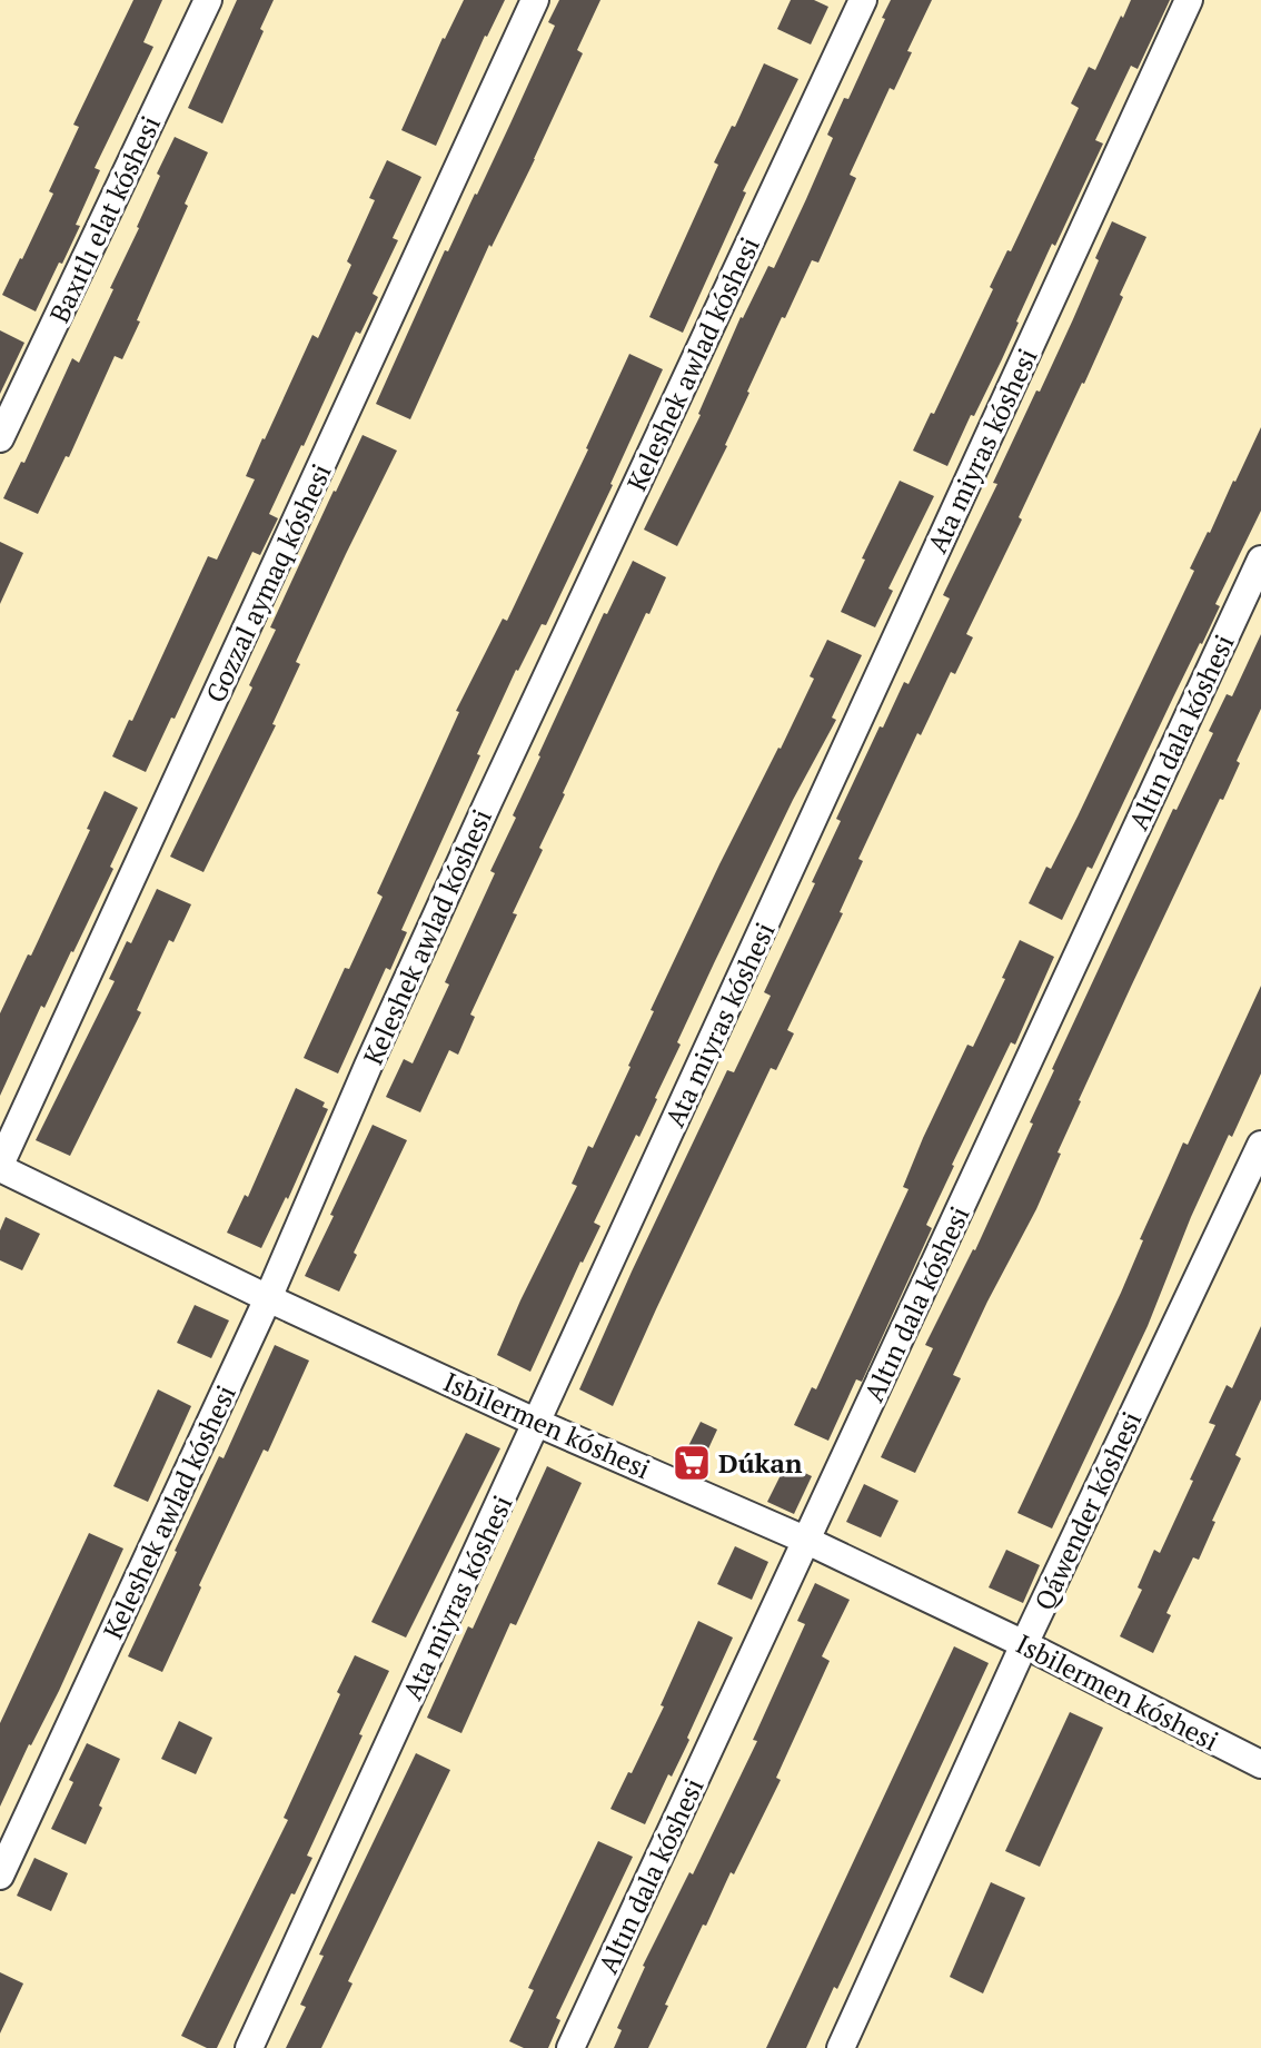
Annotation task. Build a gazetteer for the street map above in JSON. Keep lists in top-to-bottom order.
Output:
{
  "streets": {
    "street": [
      "Baxıtlı elat kóshesi",
      "Keleshek awlad kóshesi",
      "Ata miyras kóshesi",
      "Gozzal aymaq kóshesi",
      "Altın dala kóshesi",
      "Isbilermen kóshesi",
      "Qáwender kóshesi"
    ]
  },
  "crossings": [
    ["Keleshek awlad kóshesi", "Isbilermen kóshesi"],
    ["Ata miyras kóshesi", "Isbilermen kóshesi"],
    ["Gozzal aymaq kóshesi", "Isbilermen kóshesi"],
    ["Altın dala kóshesi", "Isbilermen kóshesi"],
    ["Isbilermen kóshesi", "Qáwender kóshesi"]
  ],
  "places": {
    "supermarket": ["Dúkan"]
  }
}
